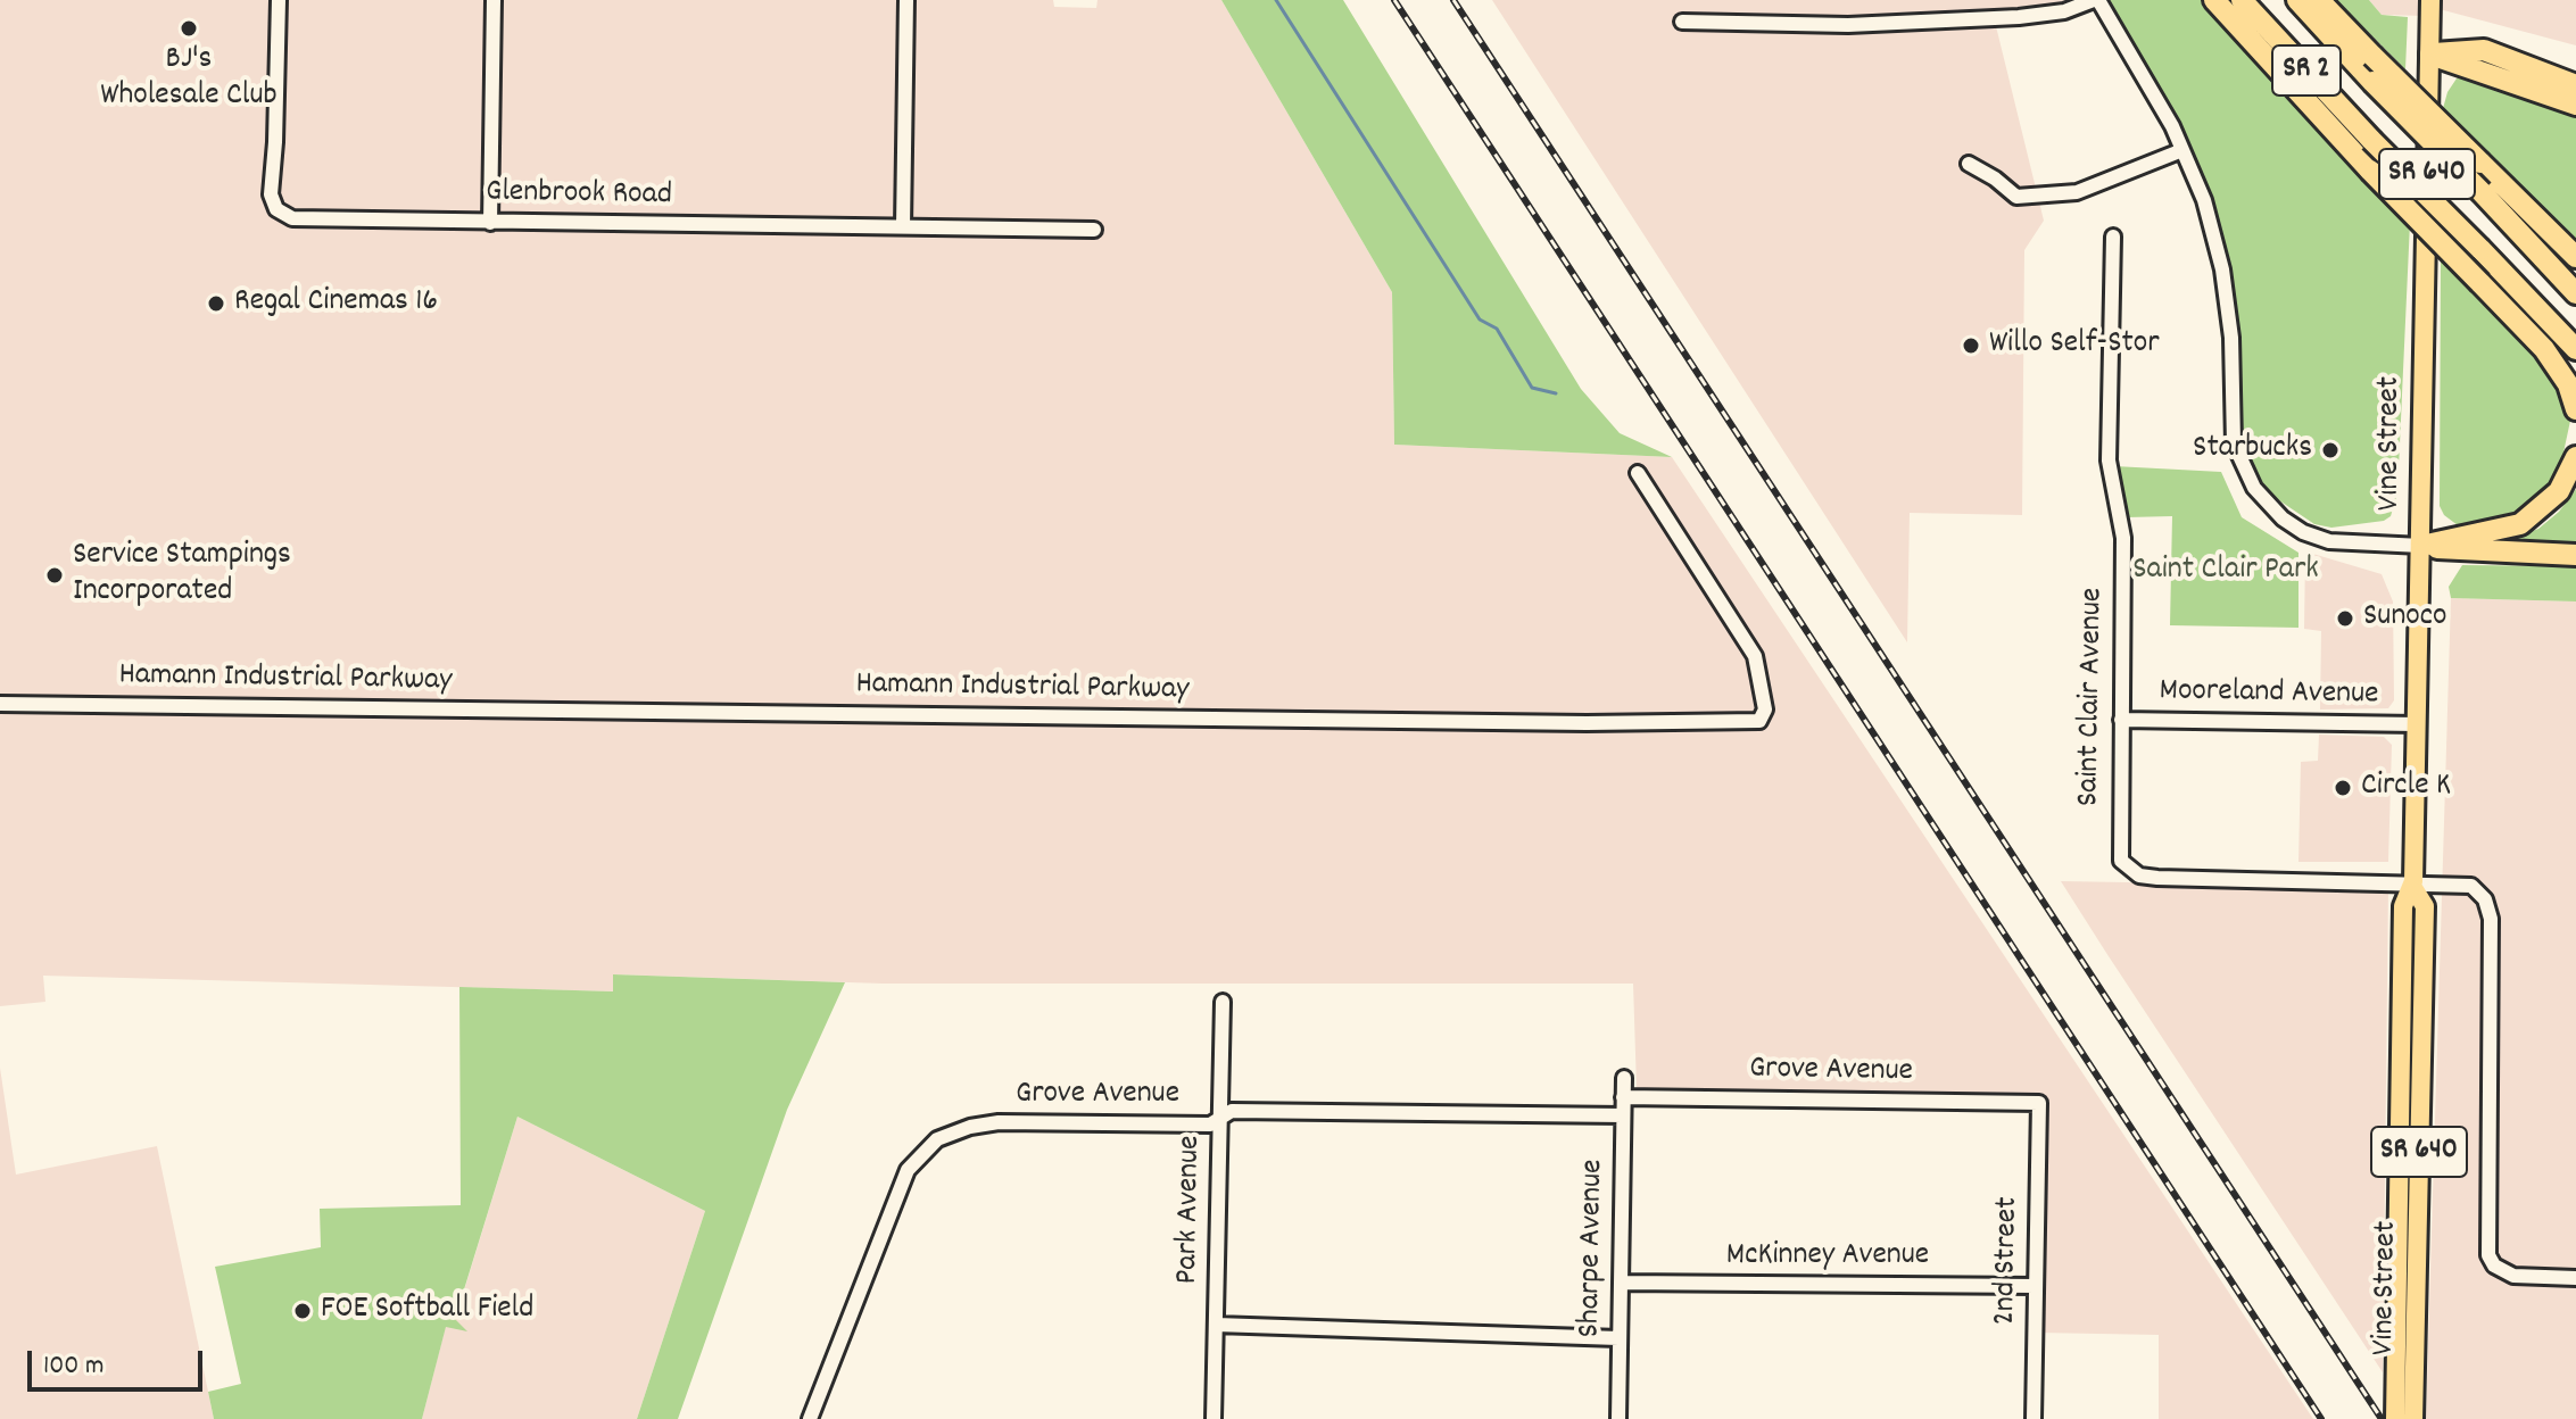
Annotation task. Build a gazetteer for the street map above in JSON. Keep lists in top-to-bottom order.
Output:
{
  "streets": {
    "highway": ["SR 2"],
    "main road": ["SR 640", "Vine Street"],
    "street": [
      "Glenbrook Road",
      "Hamann Industrial Parkway",
      "Mooreland Avenue",
      "Saint Clair Avenue",
      "Grove Avenue",
      "Park Avenue",
      "Sharpe Avenue",
      "McKinney Avenue",
      "2nd Street"
    ]
  },
  "crossings": [
    ["Vine Street", "Mooreland Avenue"],
    ["Vine Street", "Saint Clair Avenue"],
    ["Mooreland Avenue", "Saint Clair Avenue"],
    ["Grove Avenue", "Park Avenue"],
    ["Grove Avenue", "Sharpe Avenue"],
    ["Grove Avenue", "2nd Street"],
    ["Sharpe Avenue", "McKinney Avenue"],
    ["McKinney Avenue", "2nd Street"]
  ],
  "parks": ["Saint Clair Park"],
  "places": [
    "BJ's Wholesale Club",
    "Regal Cinemas 16",
    "Willo Self-Stor",
    "Starbucks",
    "Service Stampings Incorporated",
    "Sunoco",
    "Circle K",
    "FOE Softball Field"
  ],
  "scale_bar": "100 m"
}
